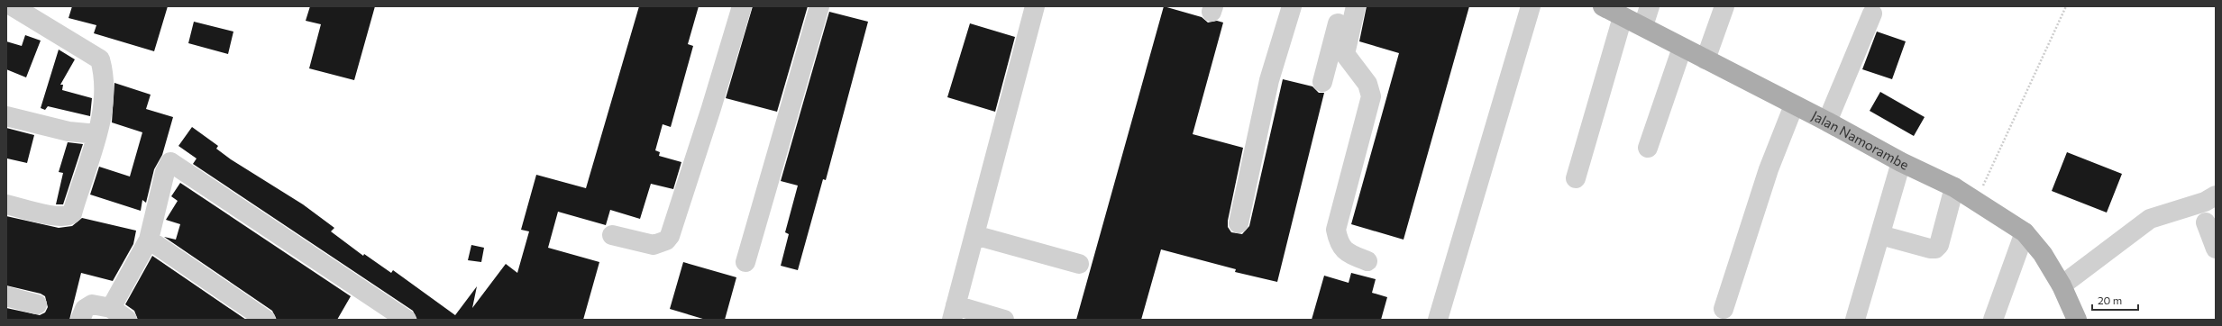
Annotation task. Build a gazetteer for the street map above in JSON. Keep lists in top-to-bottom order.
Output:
{
  "streets": {
    "main road": ["Jalan Namorambe"]
  },
  "scale_bar": "20 m"
}
